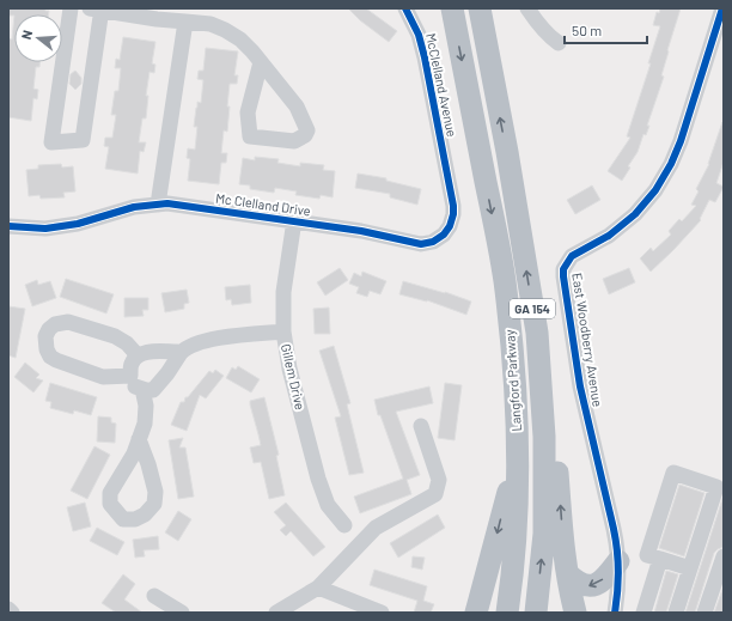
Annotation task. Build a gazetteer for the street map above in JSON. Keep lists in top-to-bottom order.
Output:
{
  "streets": {
    "highway": ["GA 154", "Langford Parkway"],
    "street": [
      "McClelland Avenue",
      "Mc Clelland Drive",
      "East Woodberry Avenue",
      "Gillem Drive"
    ]
  },
  "crossings": [
    ["McClelland Avenue", "Mc Clelland Drive"],
    ["Mc Clelland Drive", "Gillem Drive"]
  ],
  "scale_bar": "50 m",
  "north": "left"
}
